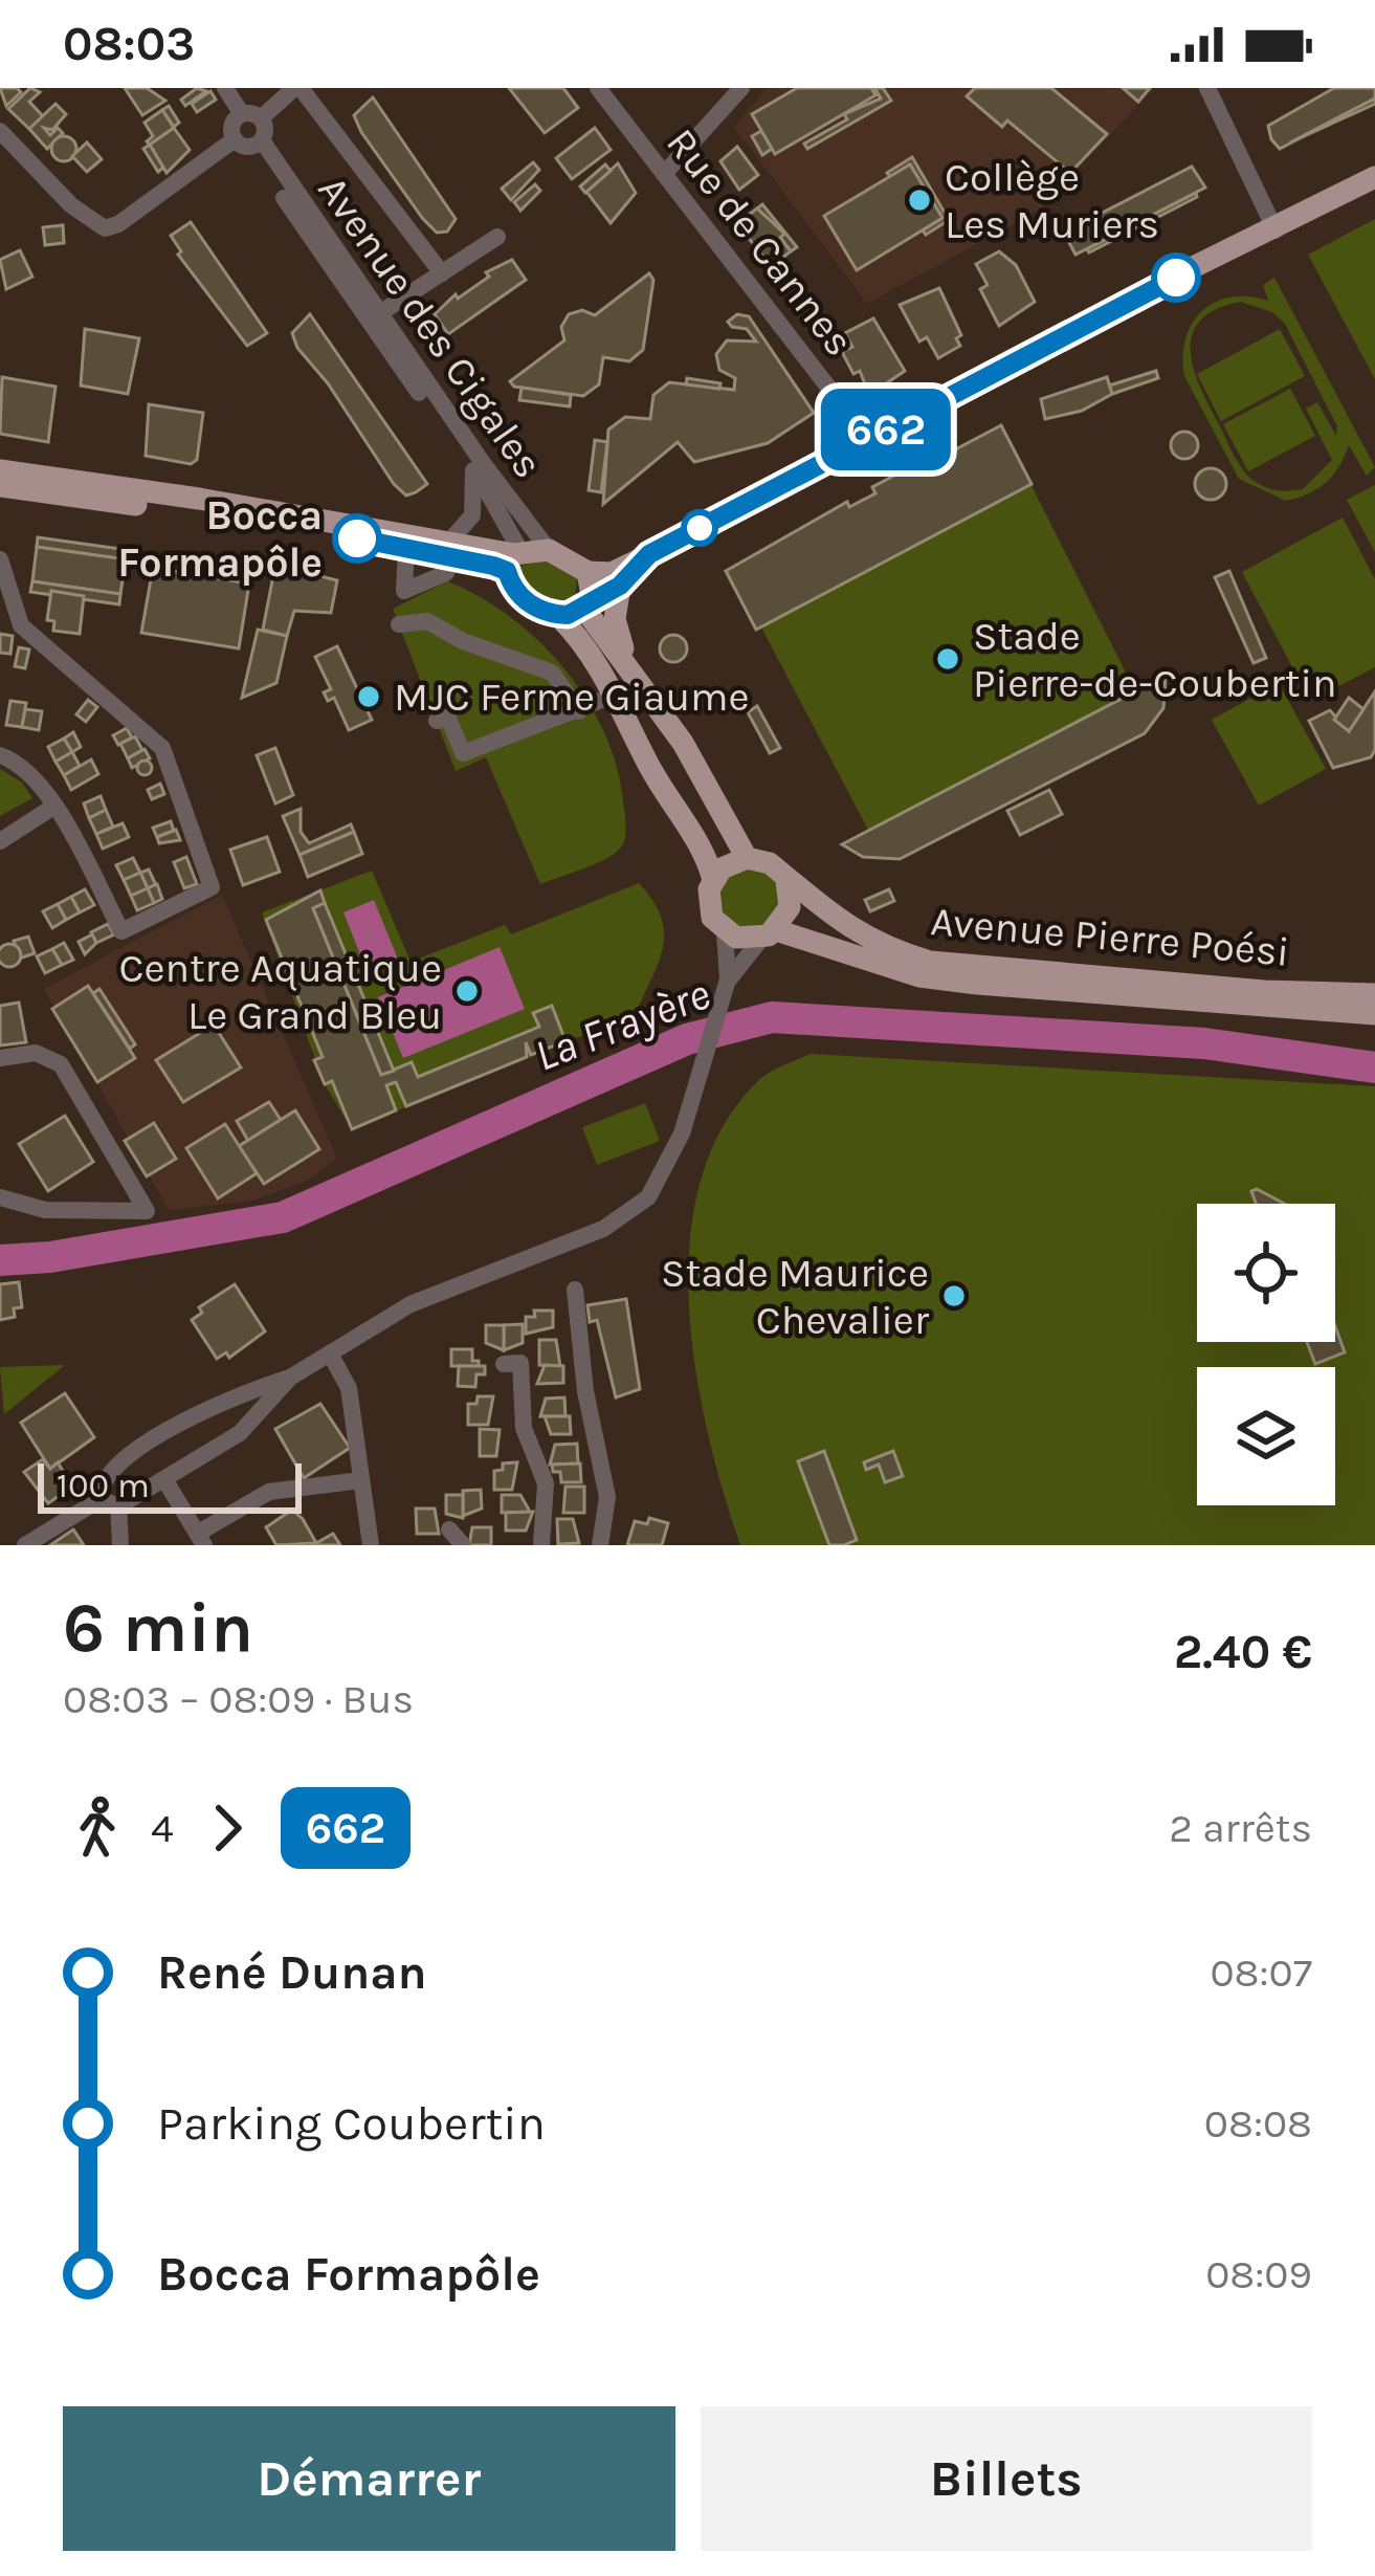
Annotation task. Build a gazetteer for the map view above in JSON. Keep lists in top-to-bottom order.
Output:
{
  "streets": {
    "main road": ["Avenue Pierre Poési"],
    "street": ["Rue de Cannes", "Avenue des Cigales"]
  },
  "water": ["La Frayère"],
  "places": [
    "Collège Les Muriers",
    "Bocca Formapôle",
    "Stade Pierre-de-Coubertin",
    "MJC Ferme Giaume",
    "Centre Aquatique Le Grand Bleu",
    "Stade Maurice Chevalier"
  ],
  "lines": ["bus line 662"],
  "scale_bar": "100 m",
  "page": {
    "status": "08:03",
    "on_map": "662",
    "scale": "100 m",
    "heading": ["6 min", "08:03 – 08:09 · Bus", "2.40 €"],
    "legs": ["4", "662", "2 arrêts"],
    "list": [
      {
        "name": "René Dunan",
        "value": "08:07"
      },
      {
        "name": "Parking Coubertin",
        "value": "08:08"
      },
      {
        "name": "Bocca Formapôle",
        "value": "08:09"
      }
    ],
    "buttons": ["Démarrer", "Billets"]
  }
}
